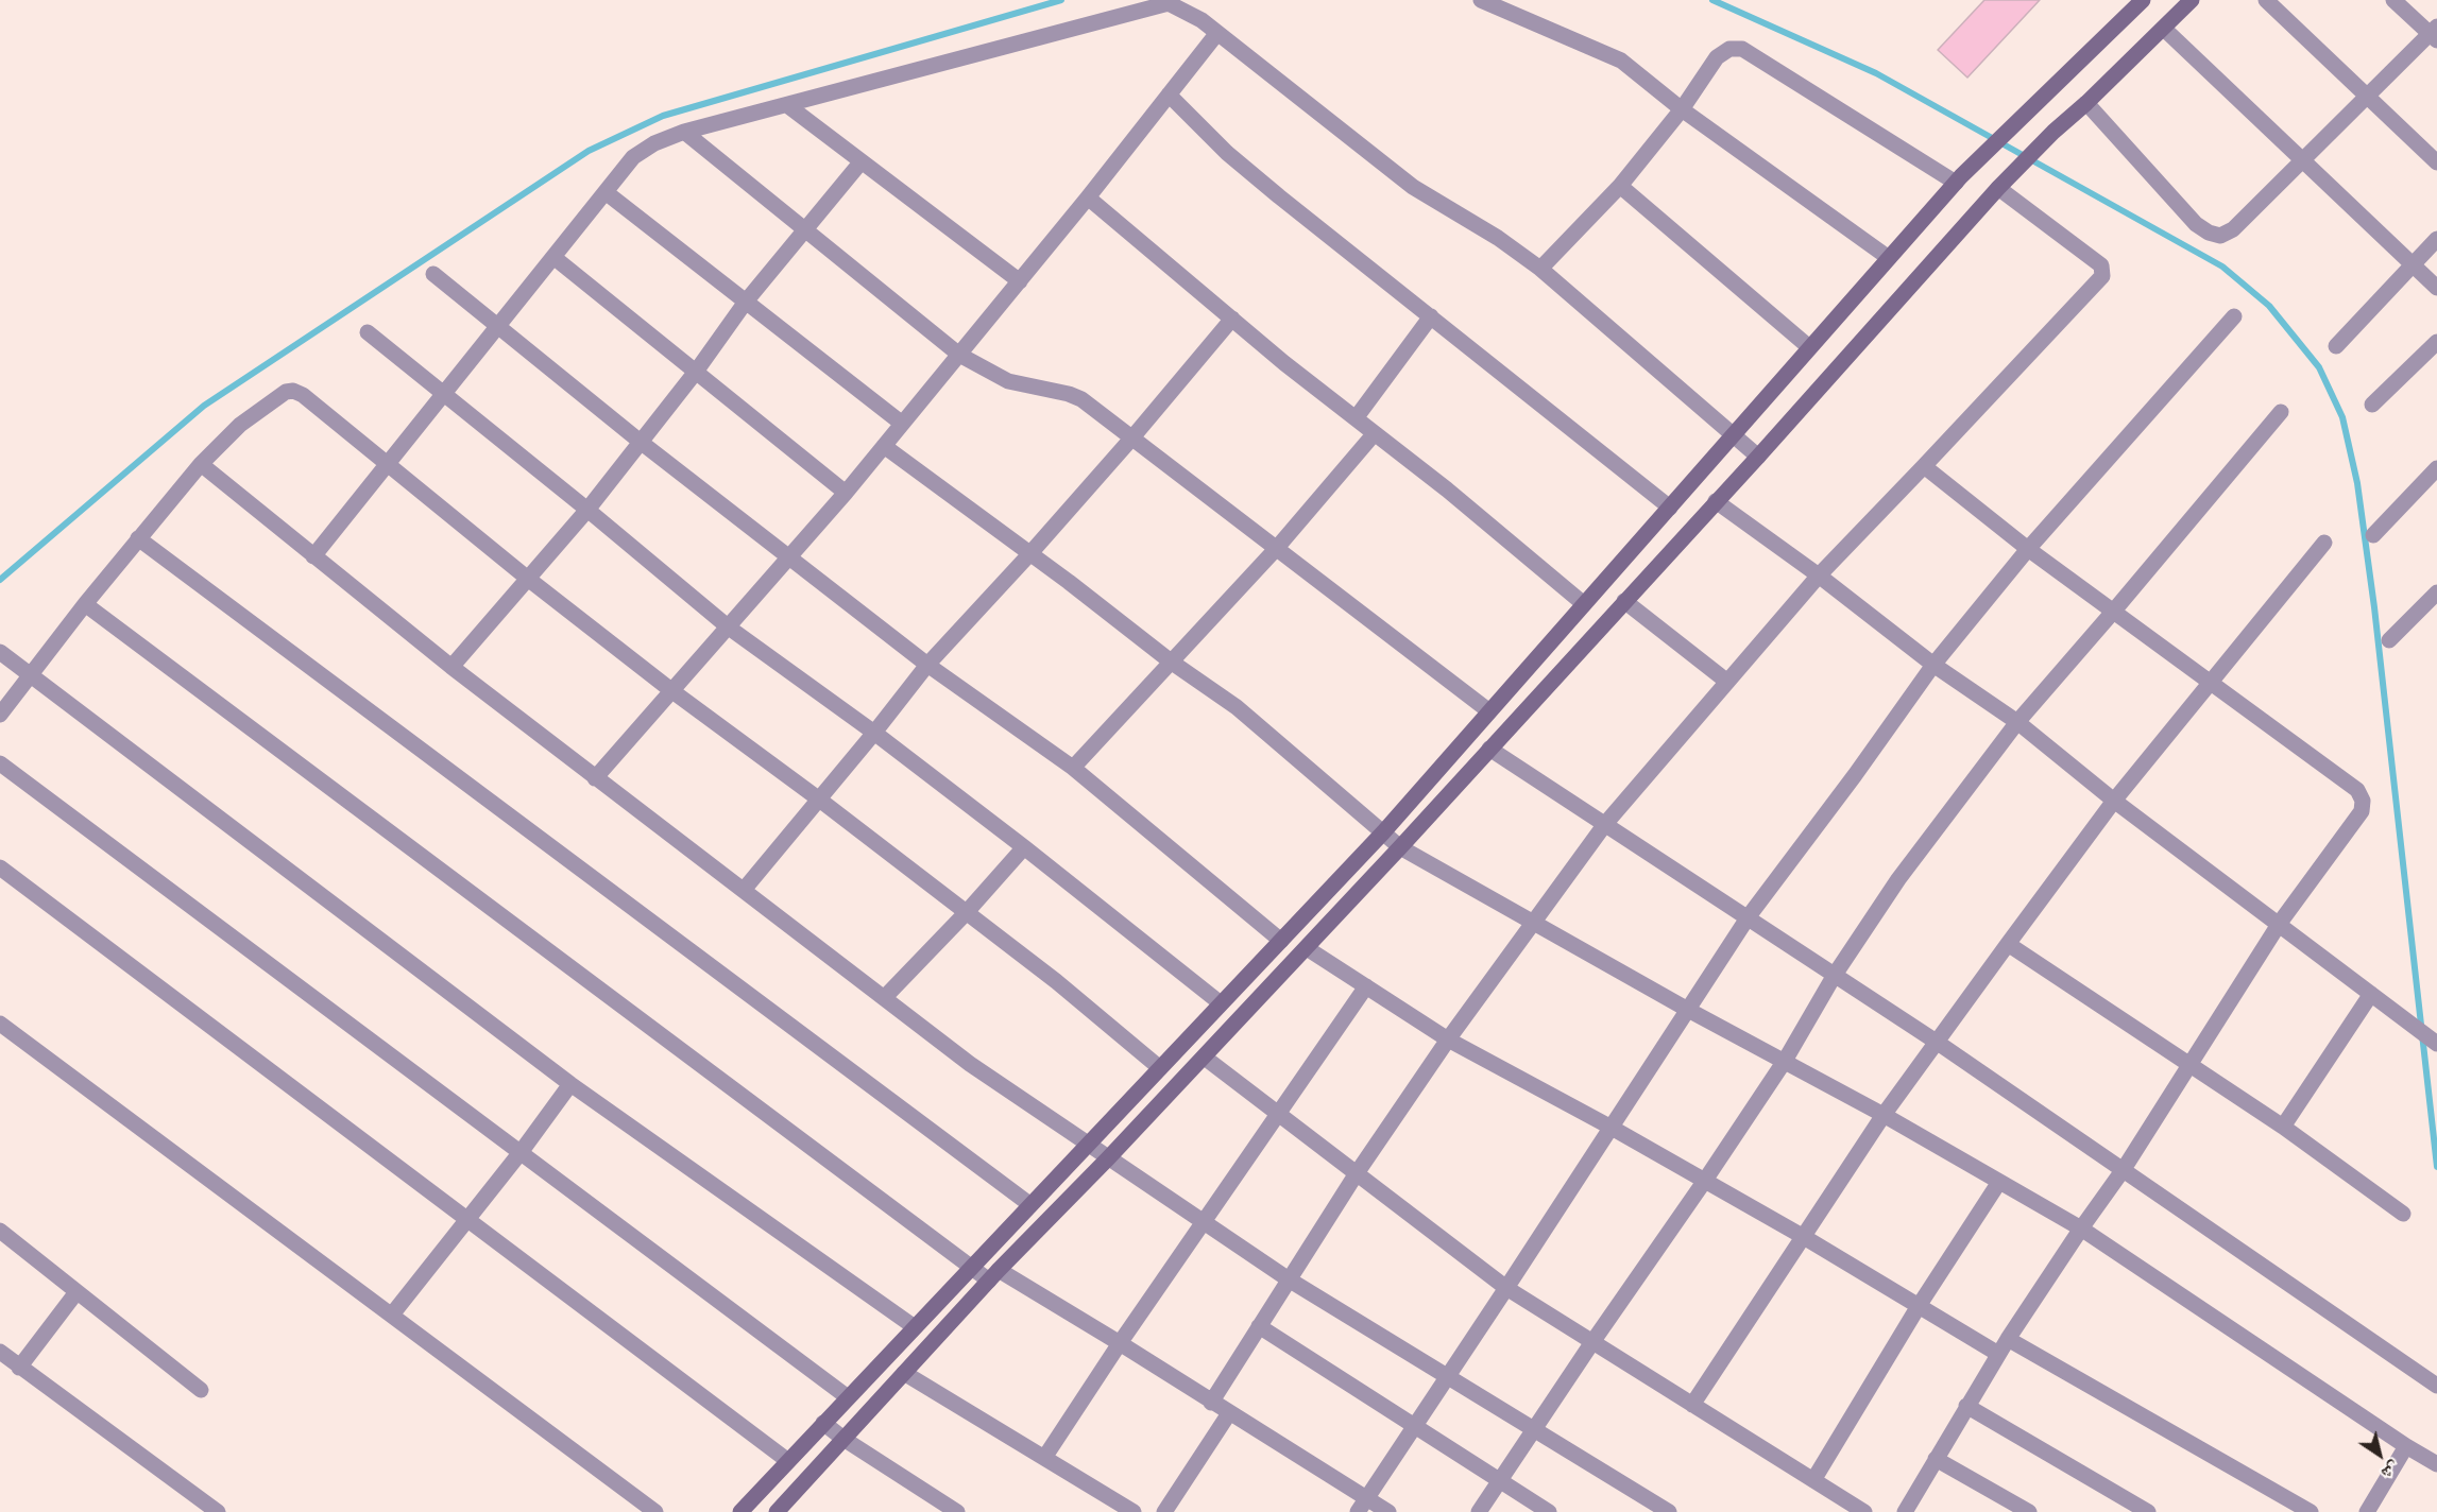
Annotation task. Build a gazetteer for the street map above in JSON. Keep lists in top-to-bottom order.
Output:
{
  "north": "bottom right"
}
